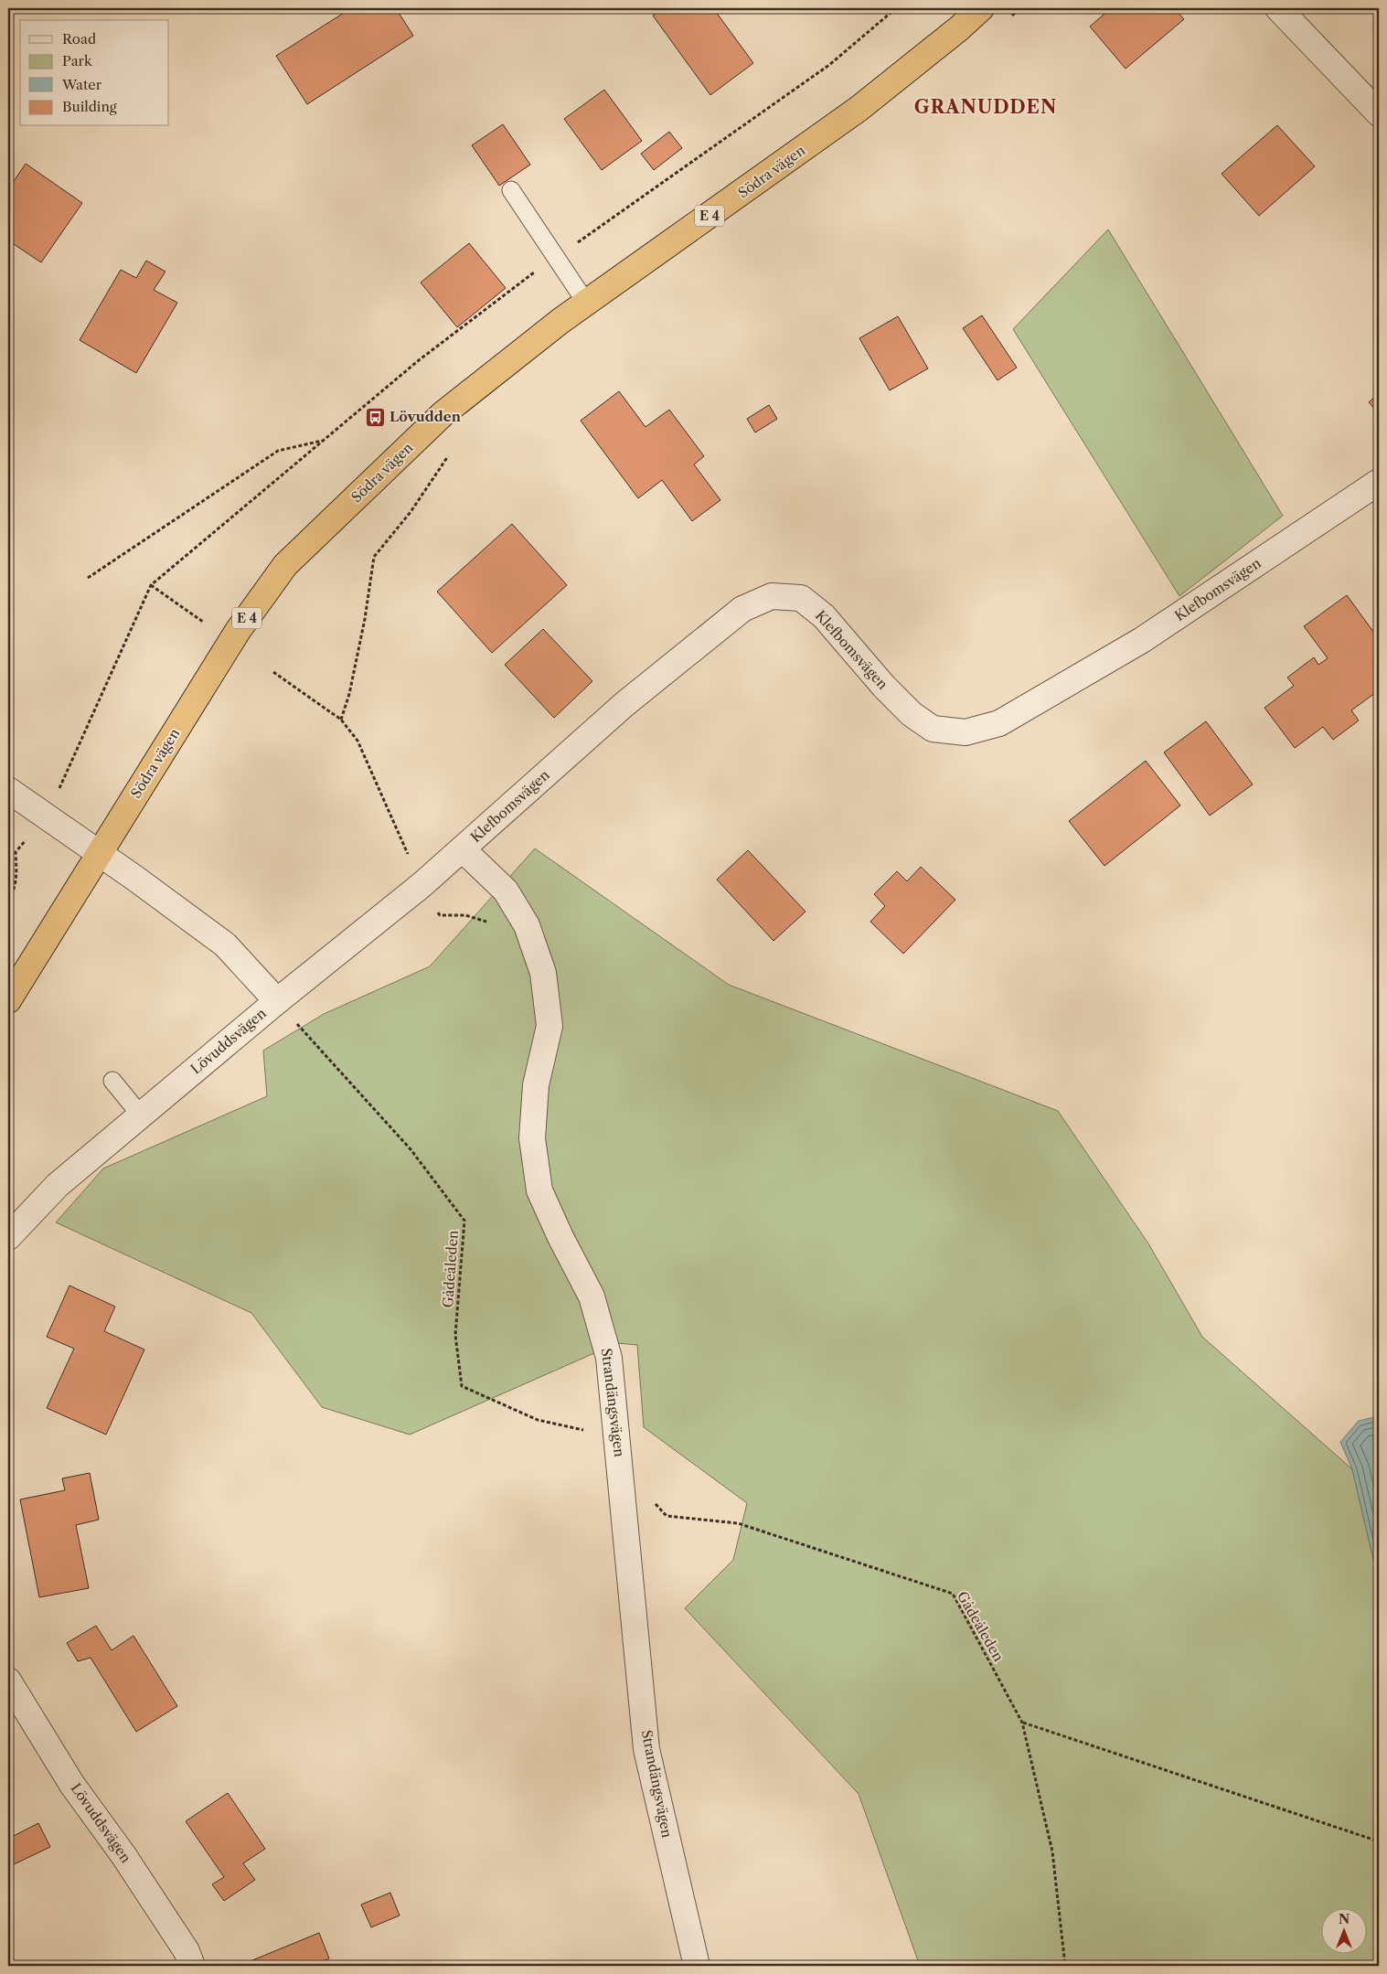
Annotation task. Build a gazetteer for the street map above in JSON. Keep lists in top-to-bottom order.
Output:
{
  "streets": {
    "highway": ["Södra vägen", "E 4"],
    "street": ["Klefbomsvägen", "Lövuddsvägen", "Strandängsvägen"],
    "path": ["Gådeåleden"]
  },
  "crossings": [
    ["Södra vägen", "Lövuddsvägen"],
    ["Klefbomsvägen", "Lövuddsvägen"],
    ["Klefbomsvägen", "Gådeåleden"],
    ["Klefbomsvägen", "Strandängsvägen"],
    ["Lövuddsvägen", "Gådeåleden"]
  ],
  "districts": ["GRANUDDEN"],
  "places": {
    "bus stop": ["Lövudden"]
  },
  "legend": [
    "Road",
    "Park",
    "Water",
    "Building"
  ],
  "north": "top"
}
